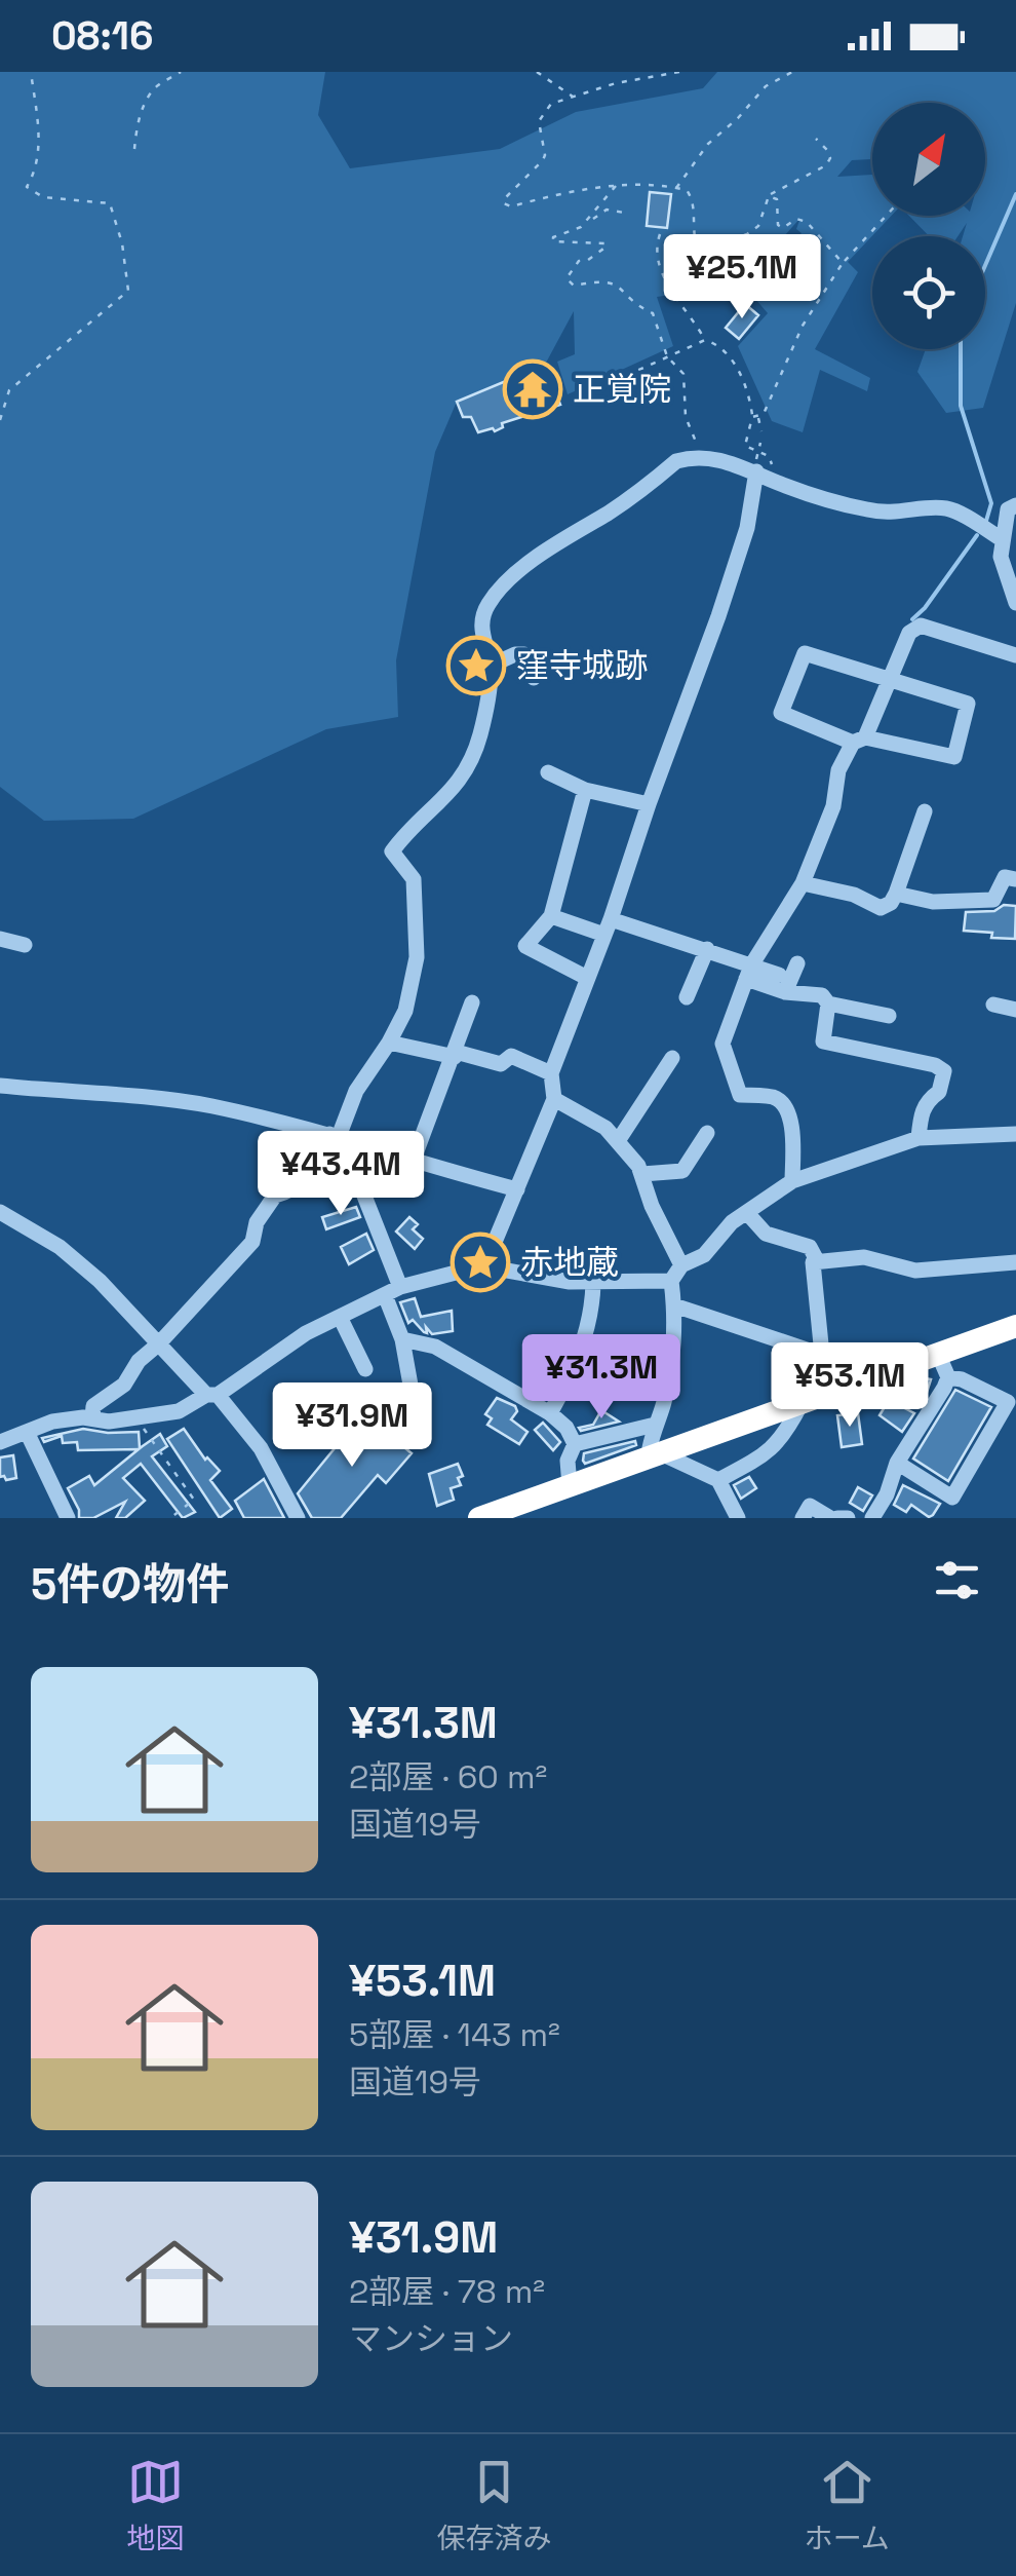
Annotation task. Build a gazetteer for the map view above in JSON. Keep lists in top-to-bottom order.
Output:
{
  "places": {
    "temple": ["正覚院"],
    "place": ["窪寺城跡", "赤地蔵"]
  },
  "north": "top right",
  "page": {
    "status": "08:16",
    "price": [
      "¥25.1M",
      "¥43.4M",
      "¥31.3M",
      "¥53.1M",
      "¥31.9M"
    ],
    "heading": "5件の物件",
    "list": [
      {
        "name": "¥31.3M",
        "note": "2部屋 · 60 m² · 国道19号"
      },
      {
        "name": "¥53.1M",
        "note": "5部屋 · 143 m² · 国道19号"
      },
      {
        "name": "¥31.9M",
        "note": "2部屋 · 78 m² · マンション"
      }
    ],
    "tabs": ["地図", "保存済み", "ホーム"]
  }
}
